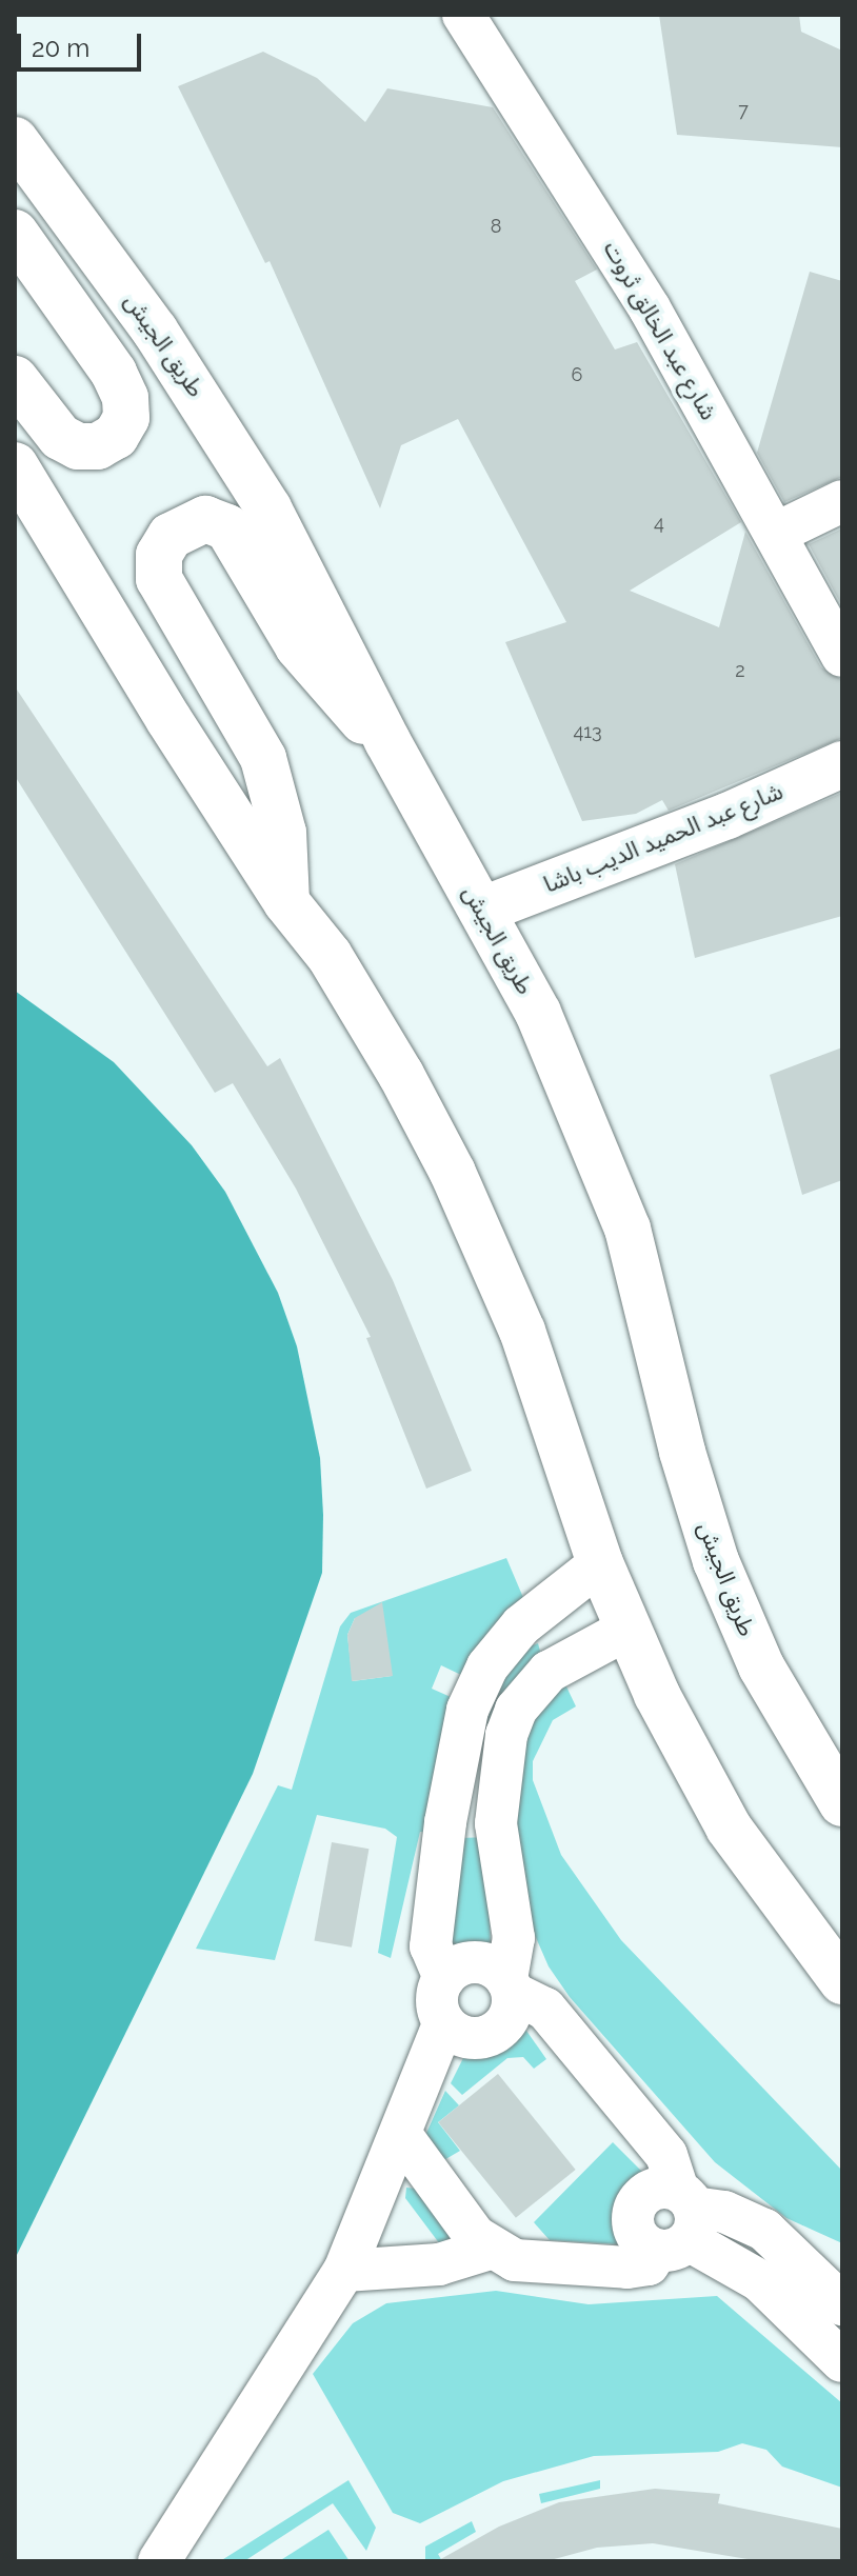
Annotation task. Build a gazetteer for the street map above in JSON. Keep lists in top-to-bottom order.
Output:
{
  "streets": {
    "main road": ["طريق الجيش", "شارع عبد الحميد الديب باشا"],
    "street": ["شارع عبد الخالق ثروت"]
  },
  "crossings": [
    ["طريق الجيش", "شارع عبد الحميد الديب باشا"]
  ],
  "house_numbers": [
    "7",
    "8",
    "6",
    "4",
    "2",
    "413"
  ],
  "scale_bar": "20 m"
}
